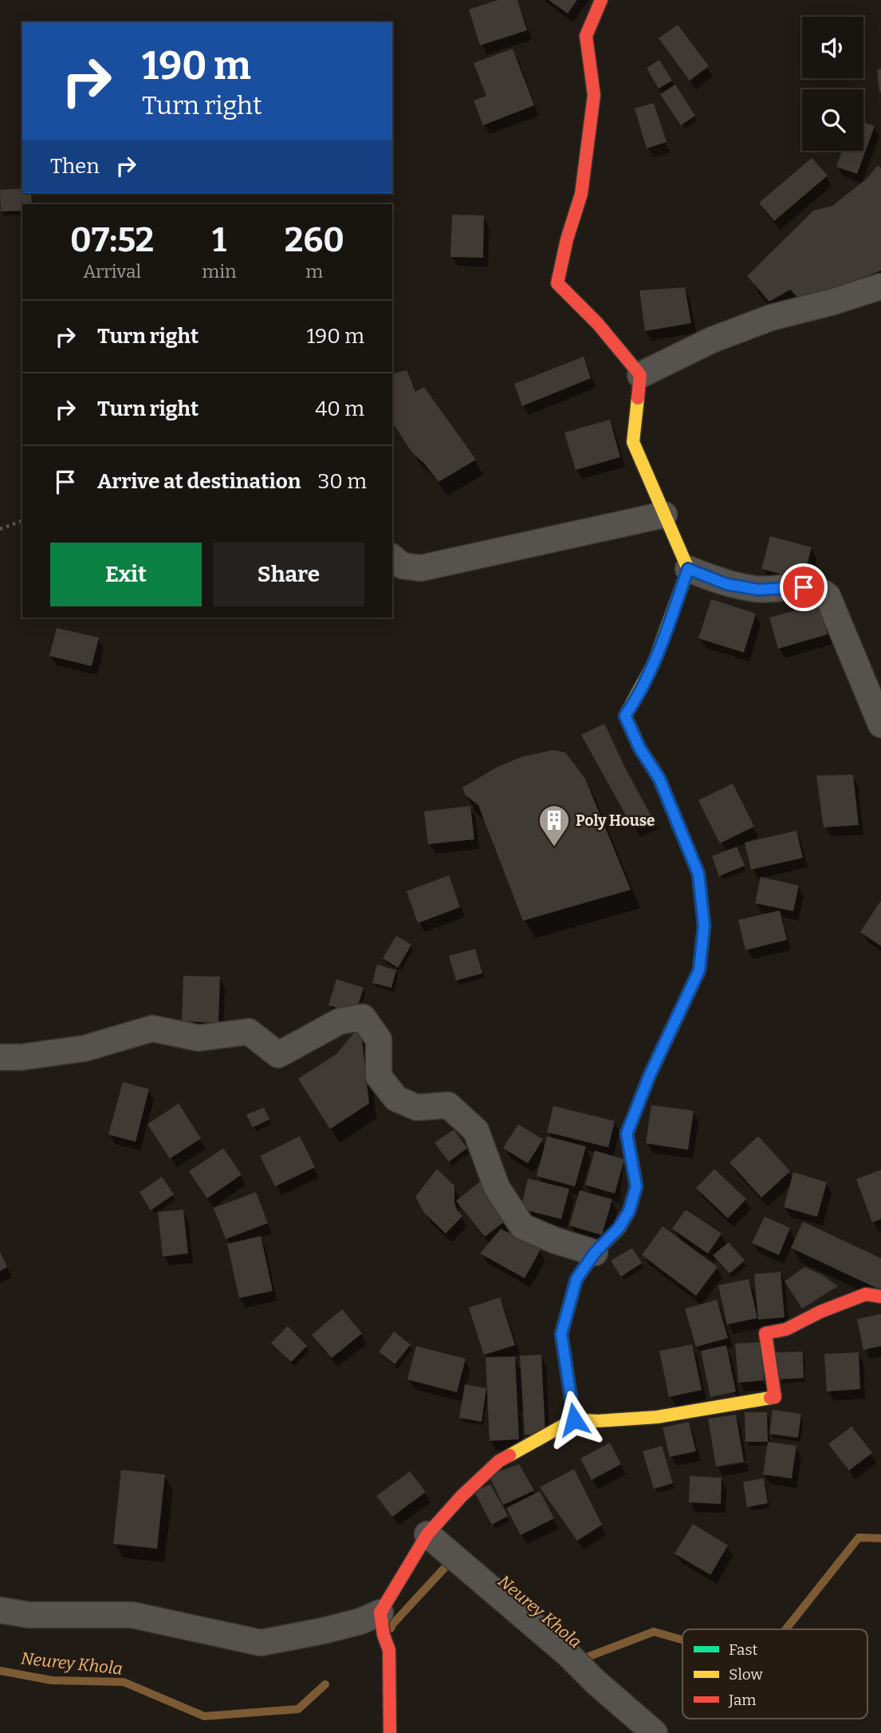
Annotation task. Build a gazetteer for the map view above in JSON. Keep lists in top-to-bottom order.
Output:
{
  "water": ["Neurey Khola"],
  "places": {
    "building": ["Poly House"]
  },
  "legend": ["Fast", "Slow", "Jam"],
  "page": {
    "turn": ["190 m", "Turn right"],
    "then": "Then",
    "eta": [
      "07:52",
      "Arrival",
      "1",
      "min",
      "260",
      "m"
    ],
    "list": [
      {
        "name": "Turn right",
        "value": "190 m"
      },
      {
        "name": "Turn right",
        "value": "40 m"
      },
      {
        "name": "Arrive at destination",
        "value": "30 m"
      }
    ],
    "buttons": ["Exit", "Share"]
  }
}
